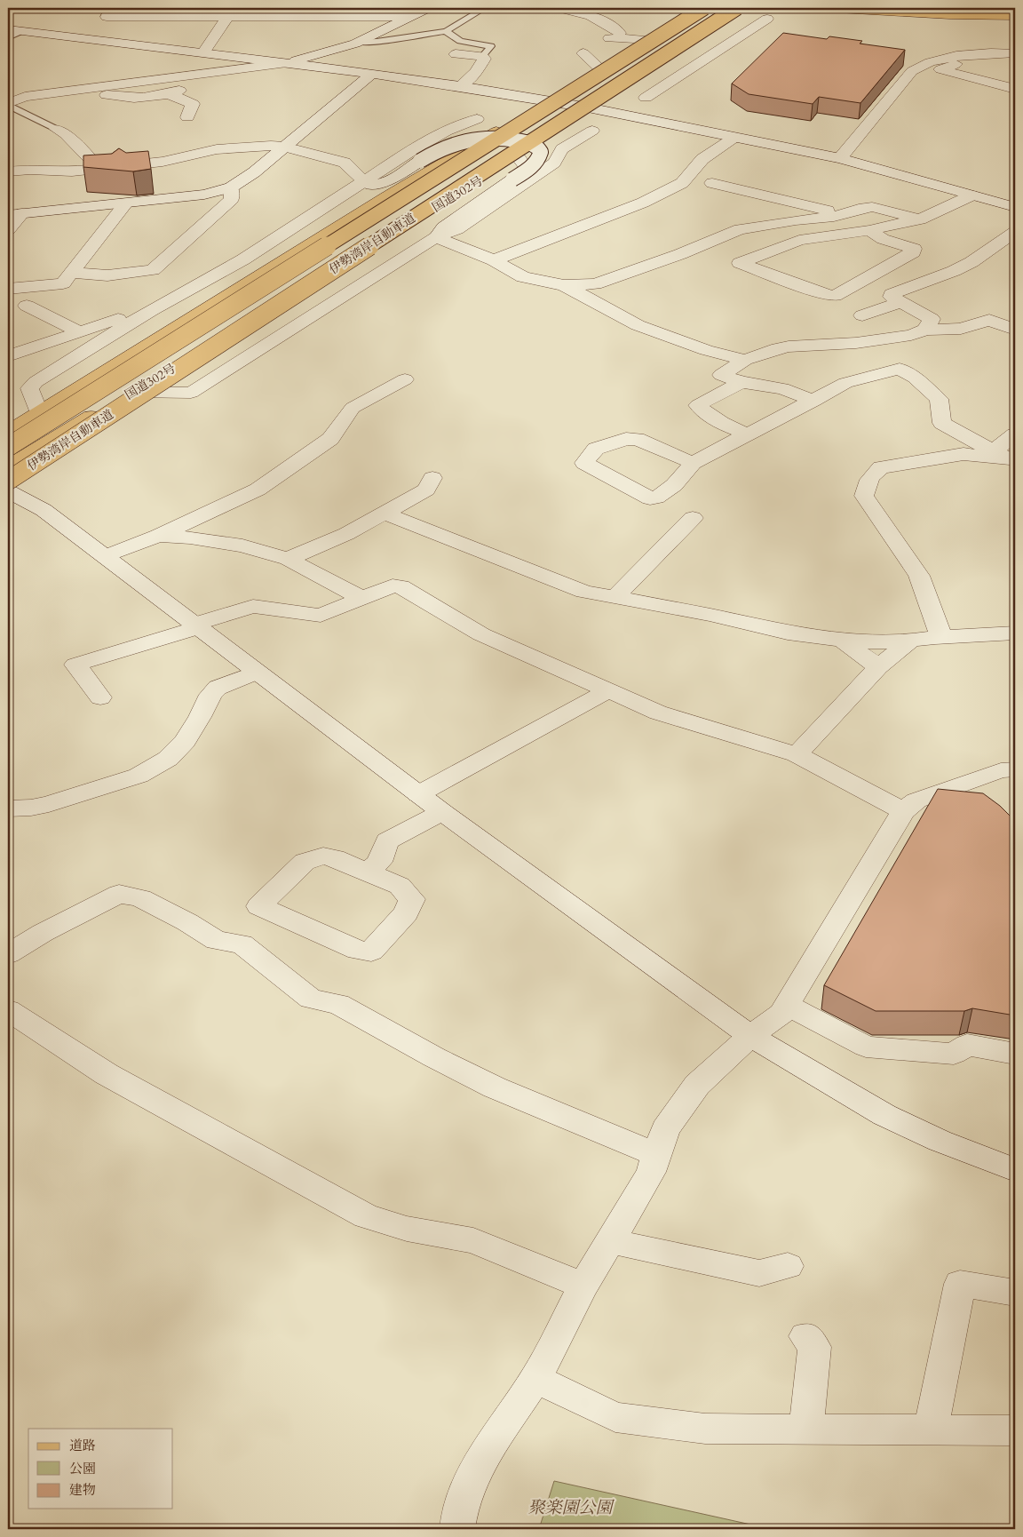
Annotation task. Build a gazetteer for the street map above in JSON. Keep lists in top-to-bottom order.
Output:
{
  "streets": {
    "main road": ["国道302号", "伊勢湾岸自動車道"]
  },
  "parks": ["聚楽園公園"],
  "legend": ["道路", "公園", "建物"]
}
